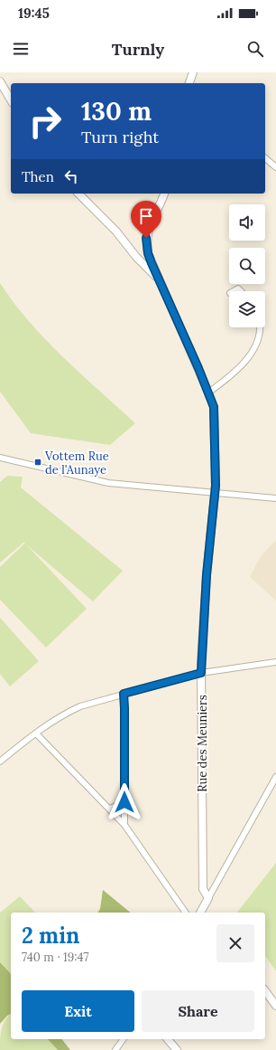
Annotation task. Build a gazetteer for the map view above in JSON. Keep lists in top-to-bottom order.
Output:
{
  "streets": {
    "street": ["Rue des Meuniers"]
  },
  "places": {
    "transit": ["Vottem Rue de l'Aunaye"]
  },
  "page": {
    "status": "19:45",
    "header": "Turnly",
    "turn": ["130 m", "Turn right"],
    "then": "Then",
    "heading": ["2 min", "740 m · 19:47"],
    "buttons": ["Exit", "Share"]
  }
}
